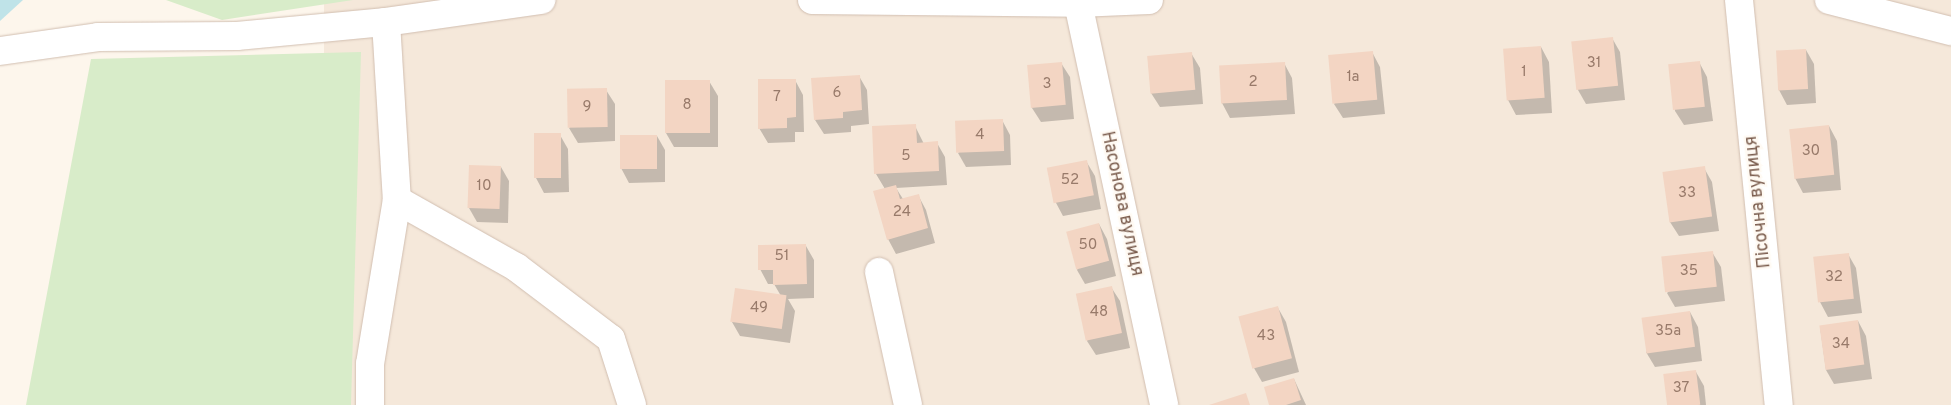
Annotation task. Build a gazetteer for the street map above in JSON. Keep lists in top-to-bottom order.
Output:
{
  "streets": {
    "street": ["Пісочна вулиця", "Насонова вулиця"]
  },
  "house_numbers": [
    "31",
    "1",
    "1а",
    "2",
    "3",
    "6",
    "7",
    "8",
    "9",
    "4",
    "30",
    "5",
    "52",
    "10",
    "33",
    "24",
    "50",
    "51",
    "35",
    "32",
    "49",
    "48",
    "35а",
    "43",
    "34",
    "37"
  ]
}
